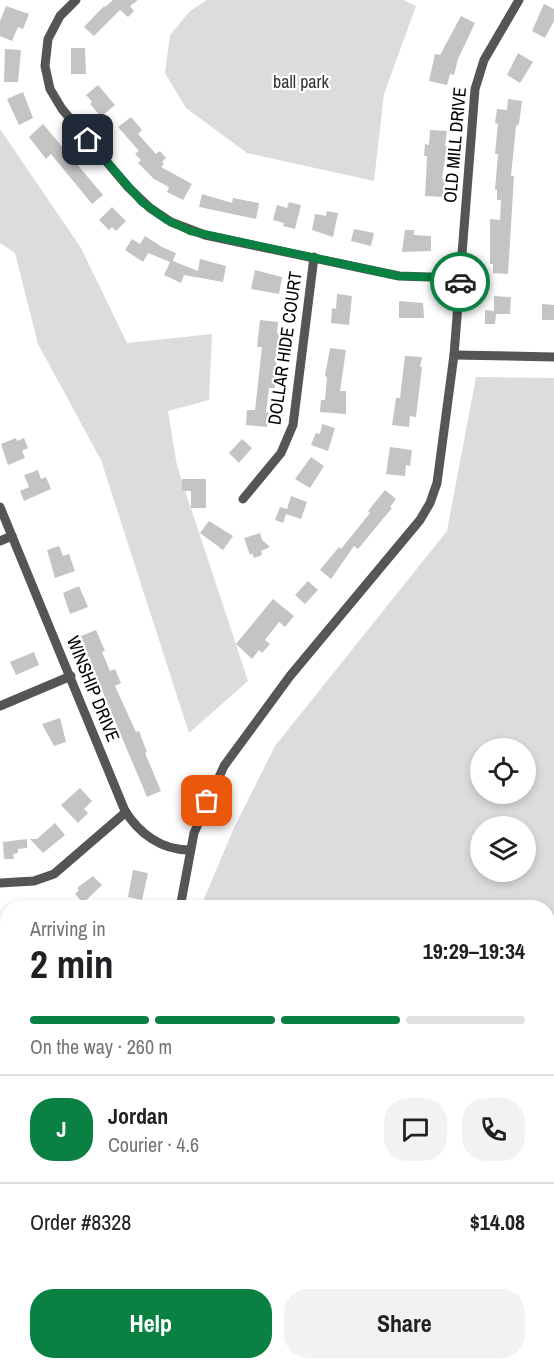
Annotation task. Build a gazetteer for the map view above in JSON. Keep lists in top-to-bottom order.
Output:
{
  "streets": {
    "street": ["OLD MILL DRIVE", "DOLLAR HIDE COURT", "WINSHIP DRIVE"]
  },
  "crossings": [
    ["OLD MILL DRIVE", "WINSHIP DRIVE"]
  ],
  "parks": ["ball park"],
  "page": {
    "heading": ["2 min", "Arriving in", "19:29–19:34"],
    "panel": [
      "Jordan",
      "Courier · 4.6",
      "Order #8328",
      "$14.08"
    ],
    "bar": "On the way · 260 m",
    "round": "J",
    "buttons": ["Help", "Share"]
  }
}
